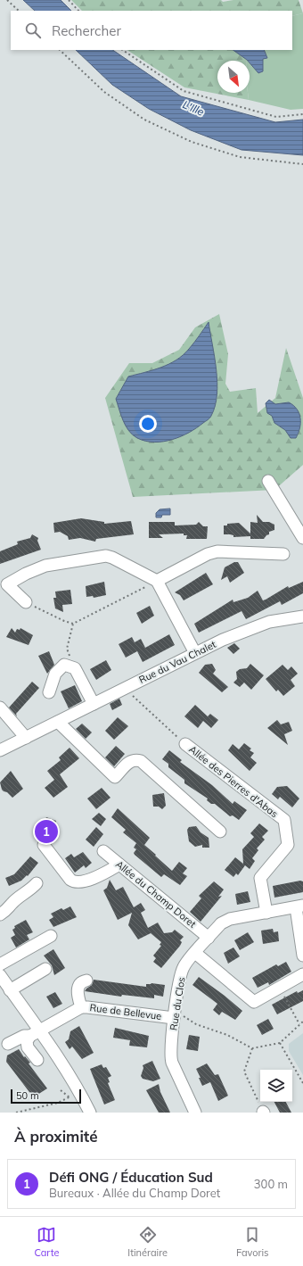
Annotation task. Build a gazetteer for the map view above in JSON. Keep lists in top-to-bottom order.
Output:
{
  "streets": {
    "street": [
      "Rue du Vau Chalet",
      "Allée des Pierres d'Abas",
      "Allée du Champ Doret",
      "Rue du Clos",
      "Rue de Bellevue"
    ]
  },
  "crossings": [
    ["Rue du Vau Chalet", "Allée des Pierres d'Abas"],
    ["Allée des Pierres d'Abas", "Rue du Clos"],
    ["Allée du Champ Doret", "Rue du Clos"],
    ["Rue du Clos", "Rue de Bellevue"]
  ],
  "water": ["L'Ille"],
  "scale_bar": "50 m",
  "north": "bottom right",
  "page": {
    "search": "Rechercher",
    "pins": "1",
    "scale": "50 m",
    "heading": "À proximité",
    "list": [
      {
        "mark": "1",
        "name": "Défi ONG / Éducation Sud",
        "note": "Bureaux · Allée du Champ Doret",
        "value": "300 m"
      }
    ],
    "nav": ["Carte", "Itinéraire", "Favoris"]
  }
}
